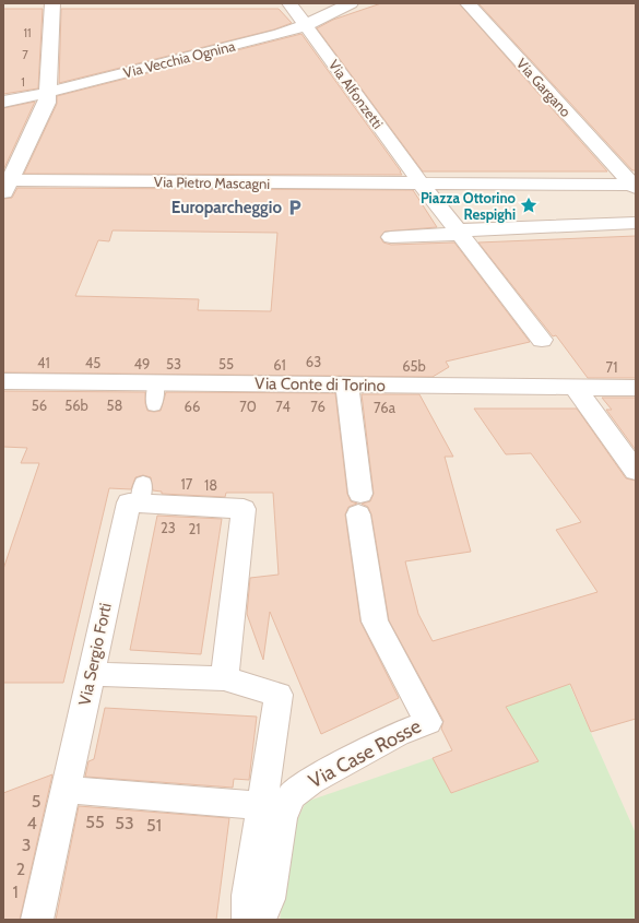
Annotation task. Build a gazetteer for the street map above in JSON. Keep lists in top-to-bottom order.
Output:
{
  "streets": {
    "street": [
      "Via Vecchia Ognina",
      "Via Gargano",
      "Via Alfonzetti",
      "Via Pietro Mascagni",
      "Via Conte di Torino",
      "Via Sergio Forti",
      "Via Case Rosse"
    ]
  },
  "crossings": [
    ["Via Vecchia Ognina", "Via Alfonzetti"],
    ["Via Gargano", "Via Pietro Mascagni"],
    ["Via Alfonzetti", "Via Pietro Mascagni"],
    ["Via Conte di Torino", "Via Case Rosse"]
  ],
  "places": {
    "place": ["Piazza Ottorino Respighi"],
    "parking": ["Europarcheggio"]
  },
  "house_numbers": [
    "11",
    "7",
    "1",
    "63",
    "41",
    "45",
    "49",
    "53",
    "55",
    "61",
    "65b",
    "71",
    "56",
    "56b",
    "58",
    "66",
    "70",
    "74",
    "76",
    "76a",
    "17",
    "18",
    "23",
    "21",
    "5",
    "55",
    "4",
    "53",
    "51",
    "3",
    "2",
    "1"
  ]
}
